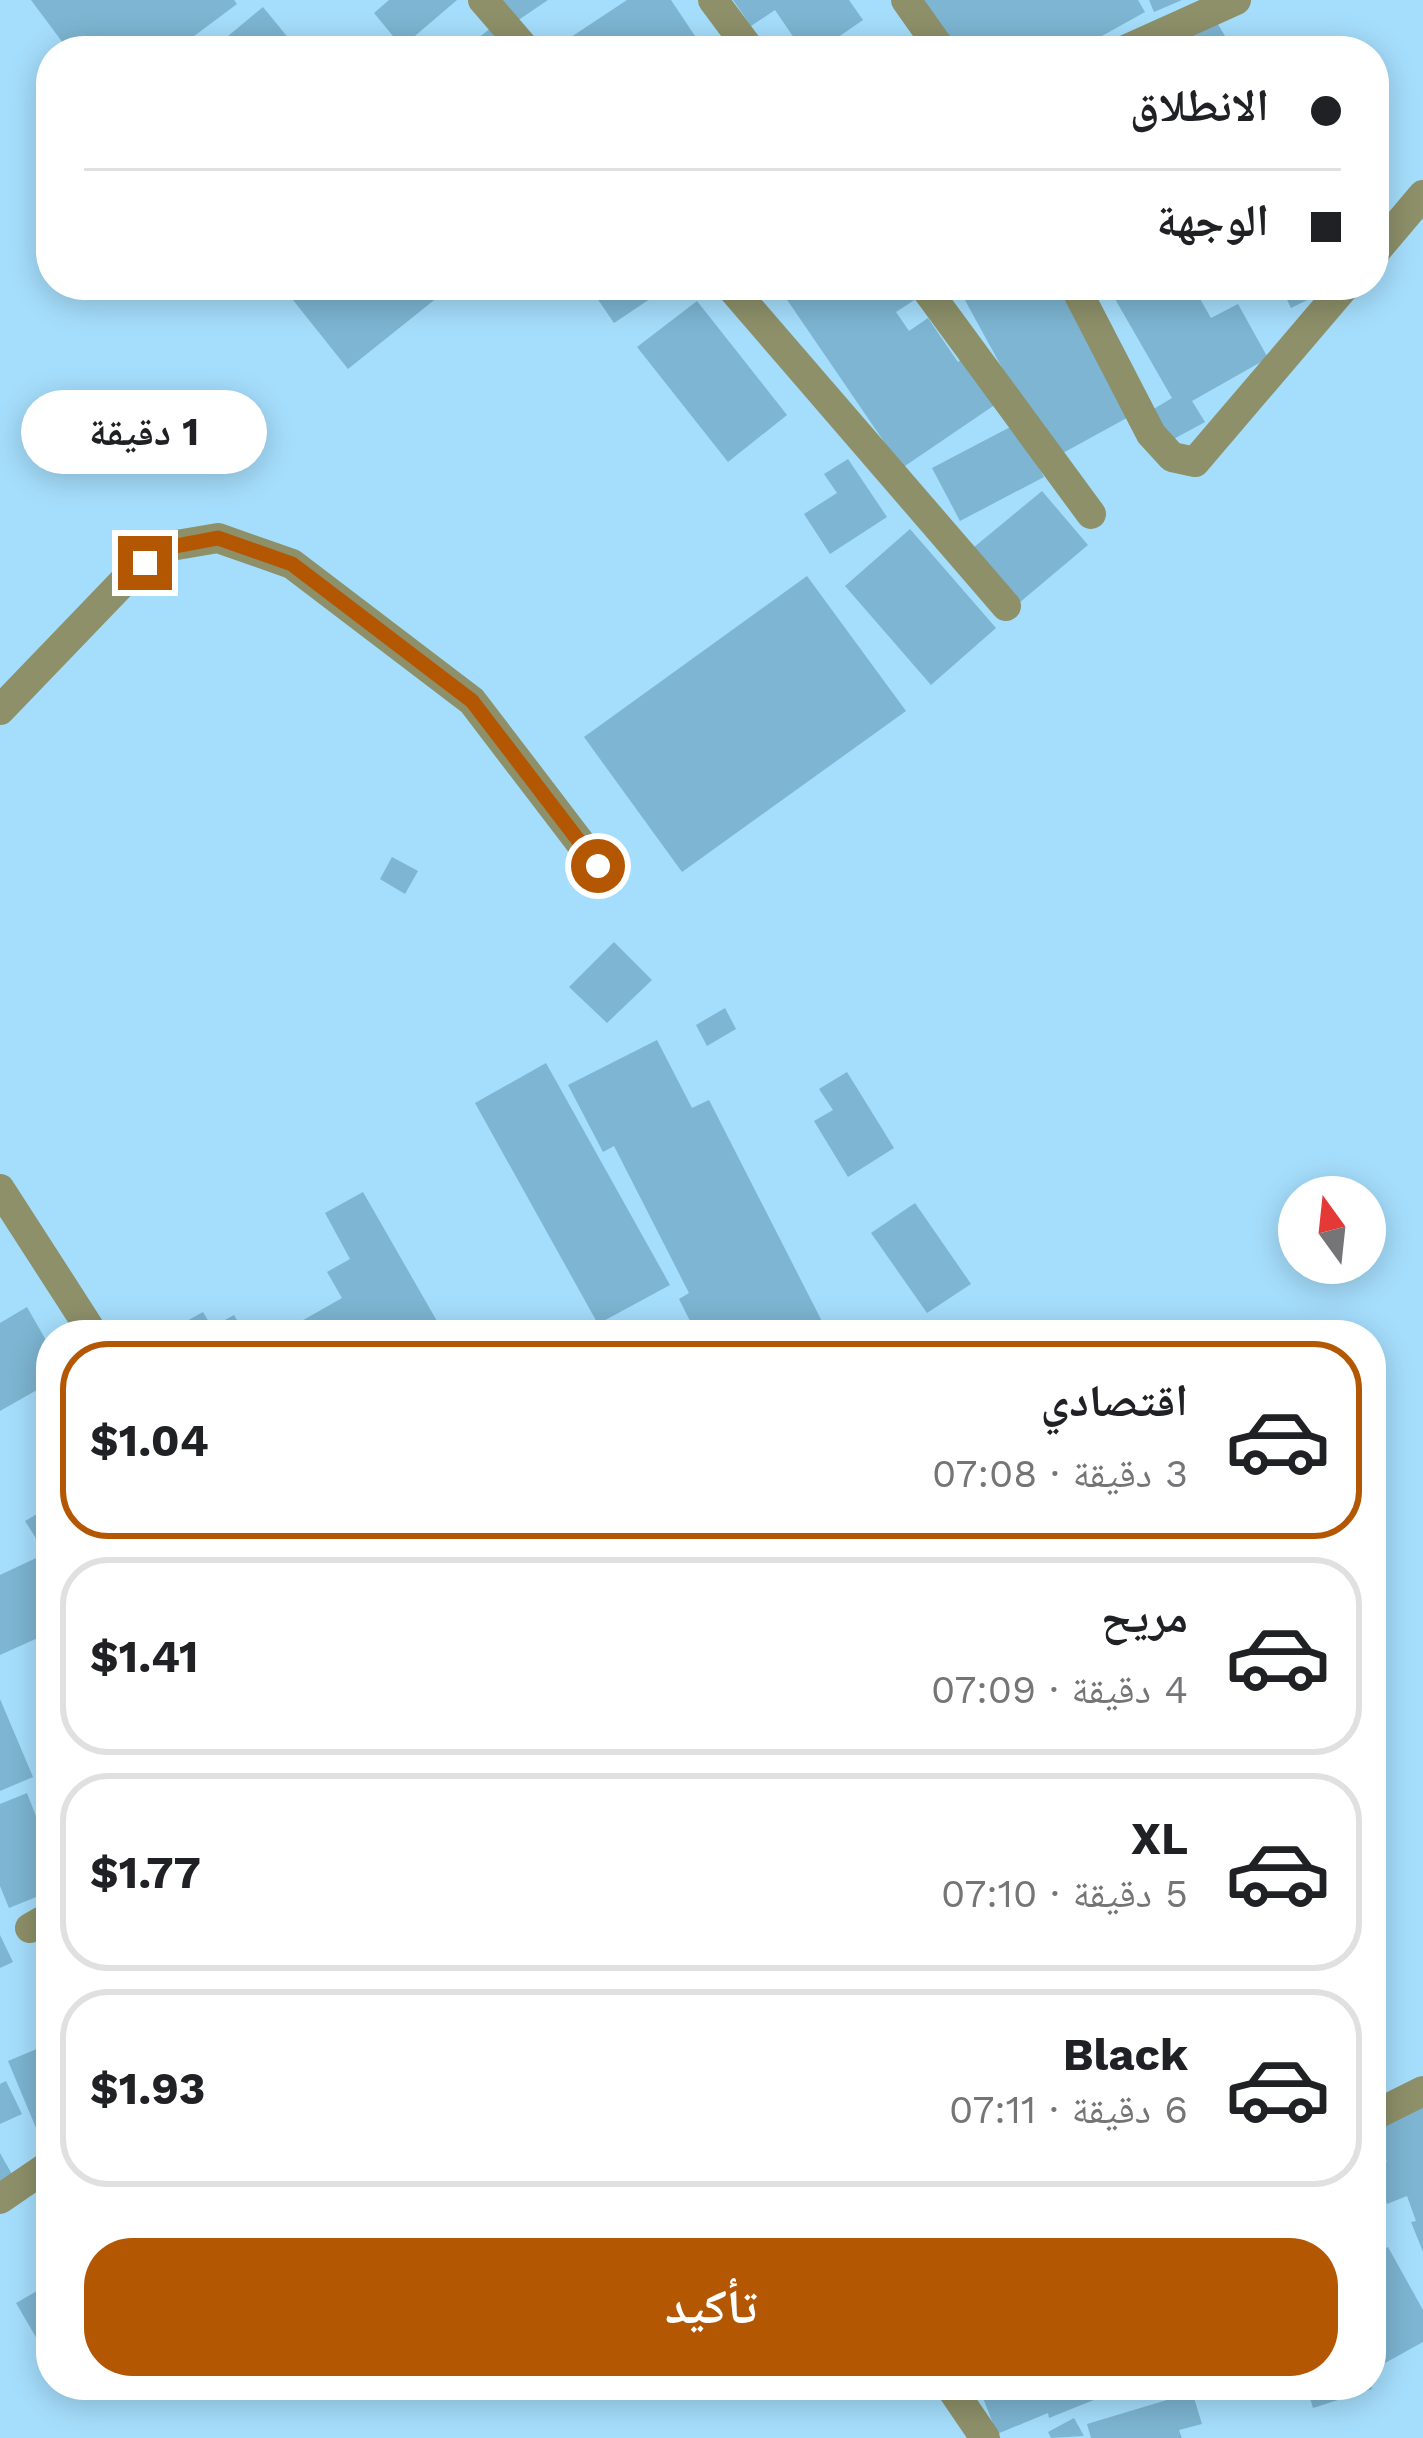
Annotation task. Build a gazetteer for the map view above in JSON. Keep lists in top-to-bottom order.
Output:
{
  "north": "top",
  "page": {
    "banner": ["الانطلاق", "الوجهة"],
    "bubble": "1 دقيقة",
    "list": [
      {
        "name": "اقتصادي",
        "note": "3 دقيقة · 07:08",
        "value": "$1.04"
      },
      {
        "name": "مريح",
        "note": "4 دقيقة · 07:09",
        "value": "$1.41"
      },
      {
        "name": "XL",
        "note": "5 دقيقة · 07:10",
        "value": "$1.77"
      },
      {
        "name": "Black",
        "note": "6 دقيقة · 07:11",
        "value": "$1.93"
      }
    ],
    "buttons": "تأكيد"
  }
}
